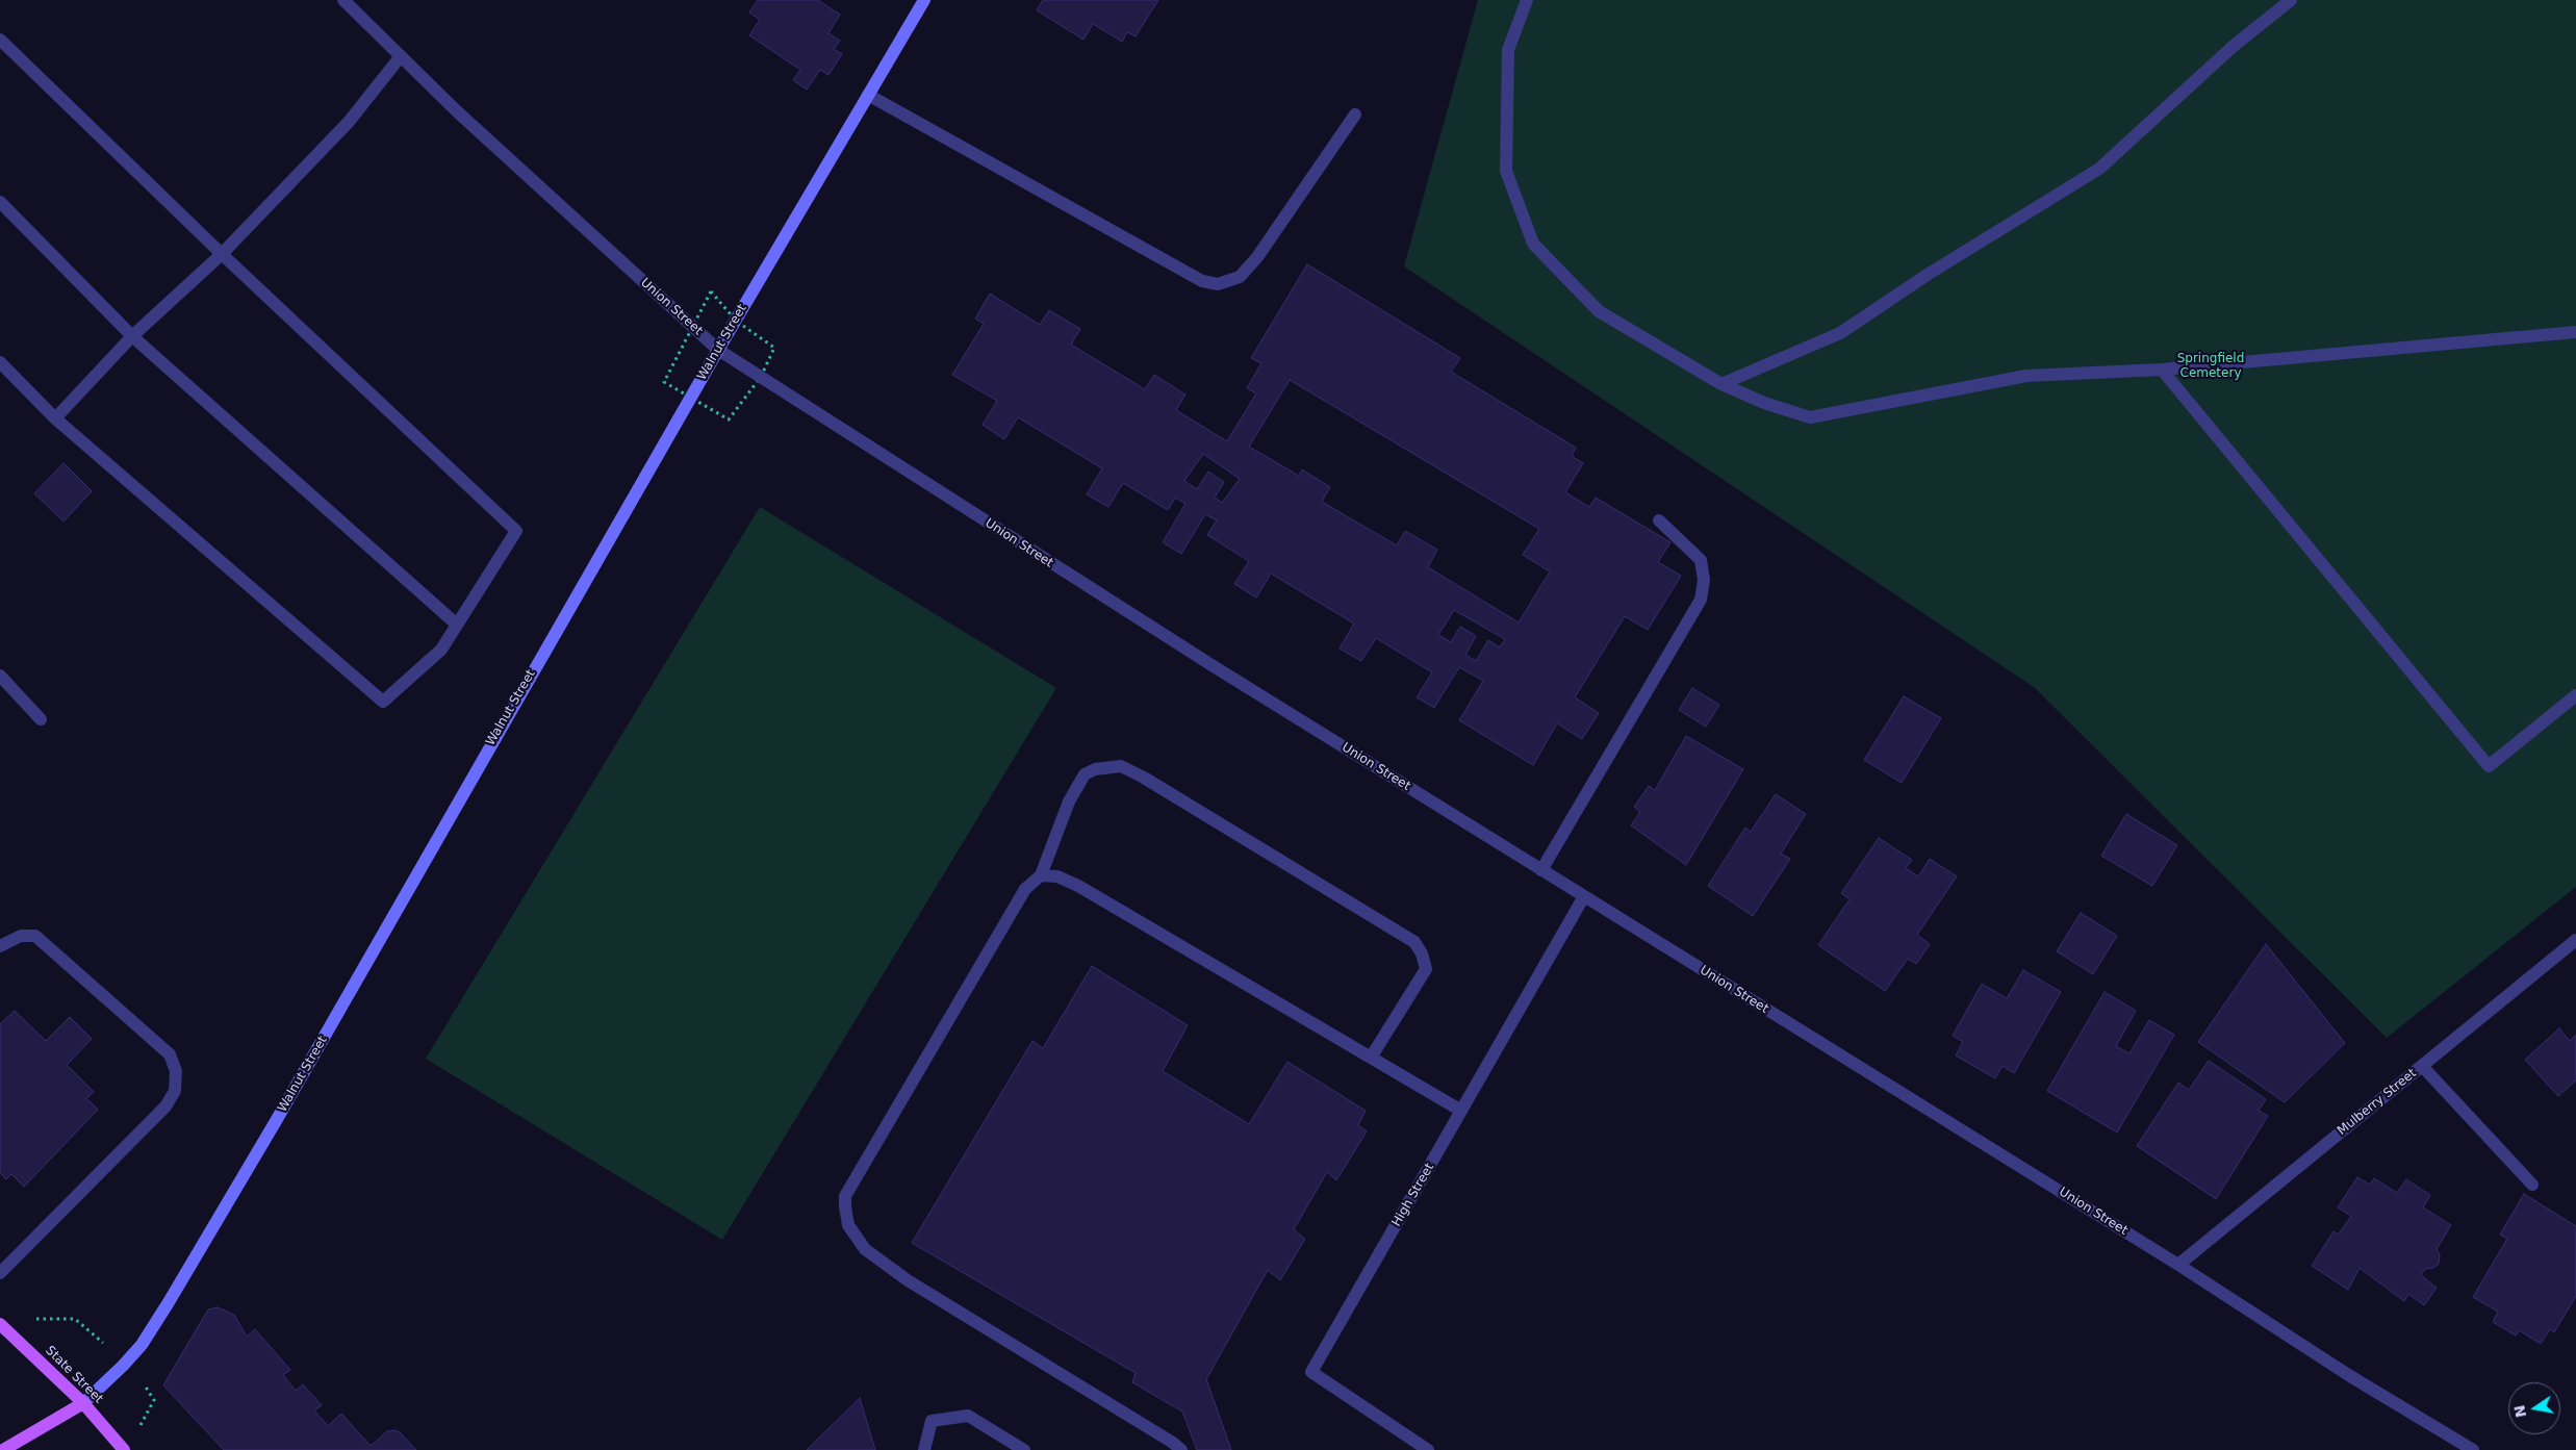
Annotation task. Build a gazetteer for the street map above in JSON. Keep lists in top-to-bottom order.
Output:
{
  "streets": {
    "main road": ["Walnut Street", "State Street"],
    "street": ["Union Street", "Mulberry Street", "High Street"]
  },
  "crossings": [
    ["Union Street", "Walnut Street"],
    ["Union Street", "Mulberry Street"],
    ["Union Street", "High Street"],
    ["Walnut Street", "State Street"]
  ],
  "parks": ["Springfield Cemetery"],
  "north": "left"
}
